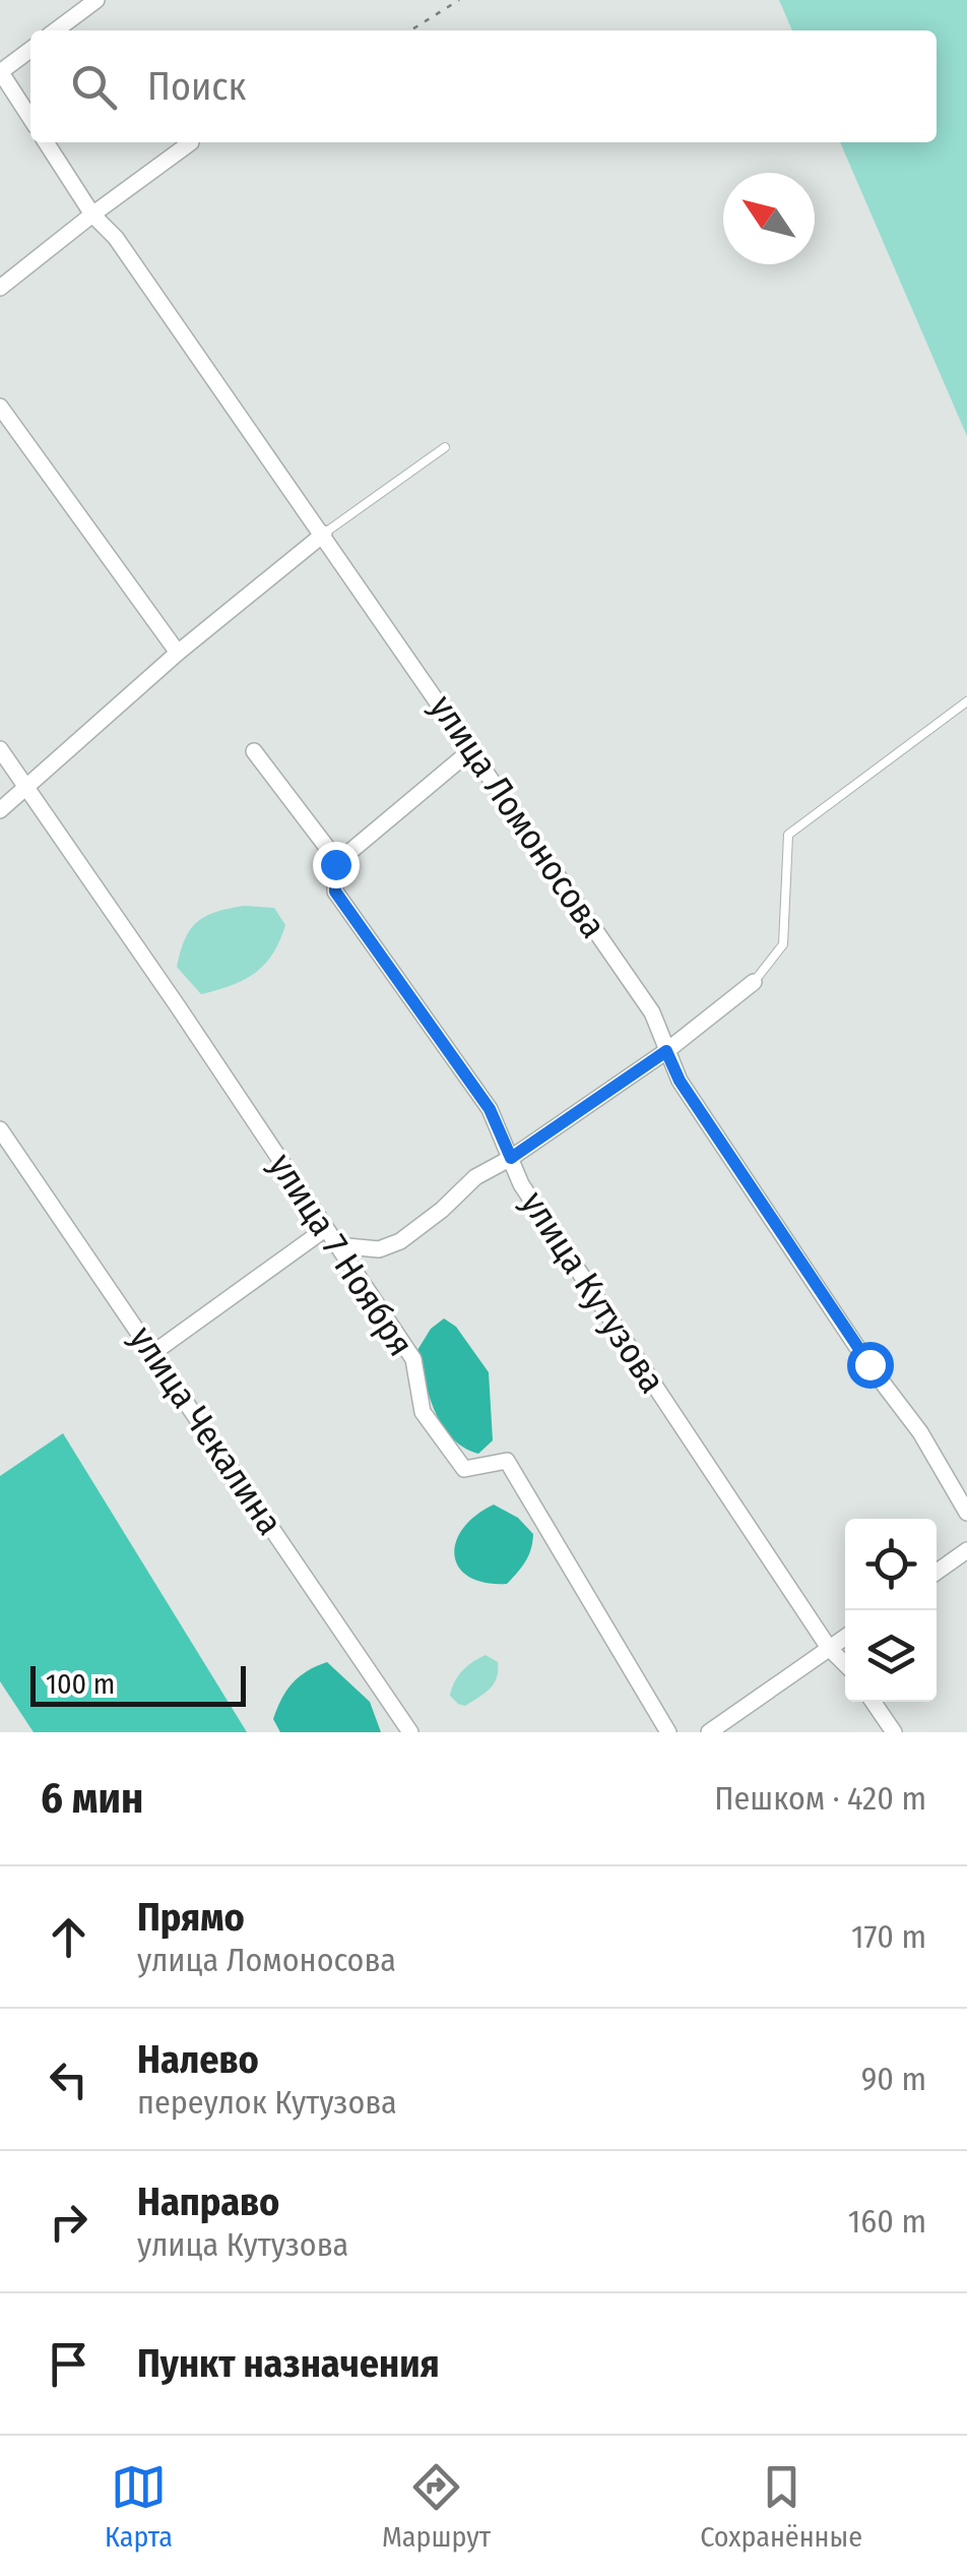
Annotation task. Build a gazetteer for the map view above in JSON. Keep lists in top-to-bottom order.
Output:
{
  "streets": {
    "street": [
      "улица Ломоносова",
      "улица 7 Ноября",
      "улица Кутузова",
      "улица Чекалина"
    ]
  },
  "scale_bar": "100 m",
  "north": "top left",
  "page": {
    "search": "Поиск",
    "scale": "100 m",
    "heading": ["6 мин", "Пешком · 420 m"],
    "list": [
      ["Прямо", "улица Ломоносова", "170 m"],
      ["Налево", "переулок Кутузова", "90 m"],
      ["Направо", "улица Кутузова", "160 m"],
      "Пункт назначения"
    ],
    "nav": ["Карта", "Маршрут", "Сохранённые"]
  }
}
